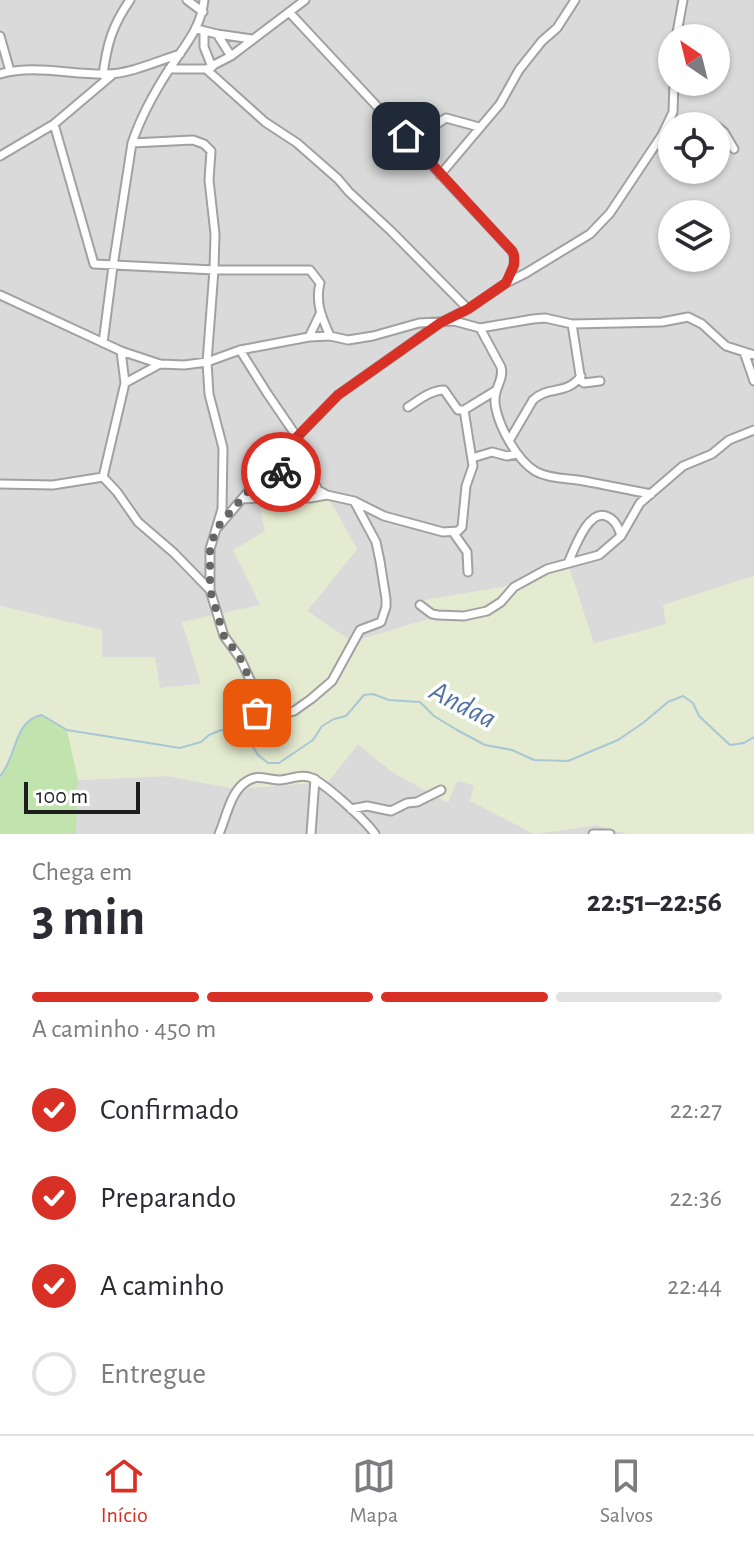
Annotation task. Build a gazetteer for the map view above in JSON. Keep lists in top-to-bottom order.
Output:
{
  "water": ["Andaa"],
  "scale_bar": "100 m",
  "north": "top left",
  "page": {
    "scale": "100 m",
    "heading": ["3 min", "Chega em", "22:51–22:56"],
    "bar": "A caminho · 450 m",
    "list": [
      ["Confirmado", "22:27"],
      ["Preparando", "22:36"],
      ["A caminho", "22:44"],
      "Entregue"
    ],
    "tabs": ["Início", "Mapa", "Salvos"]
  }
}
